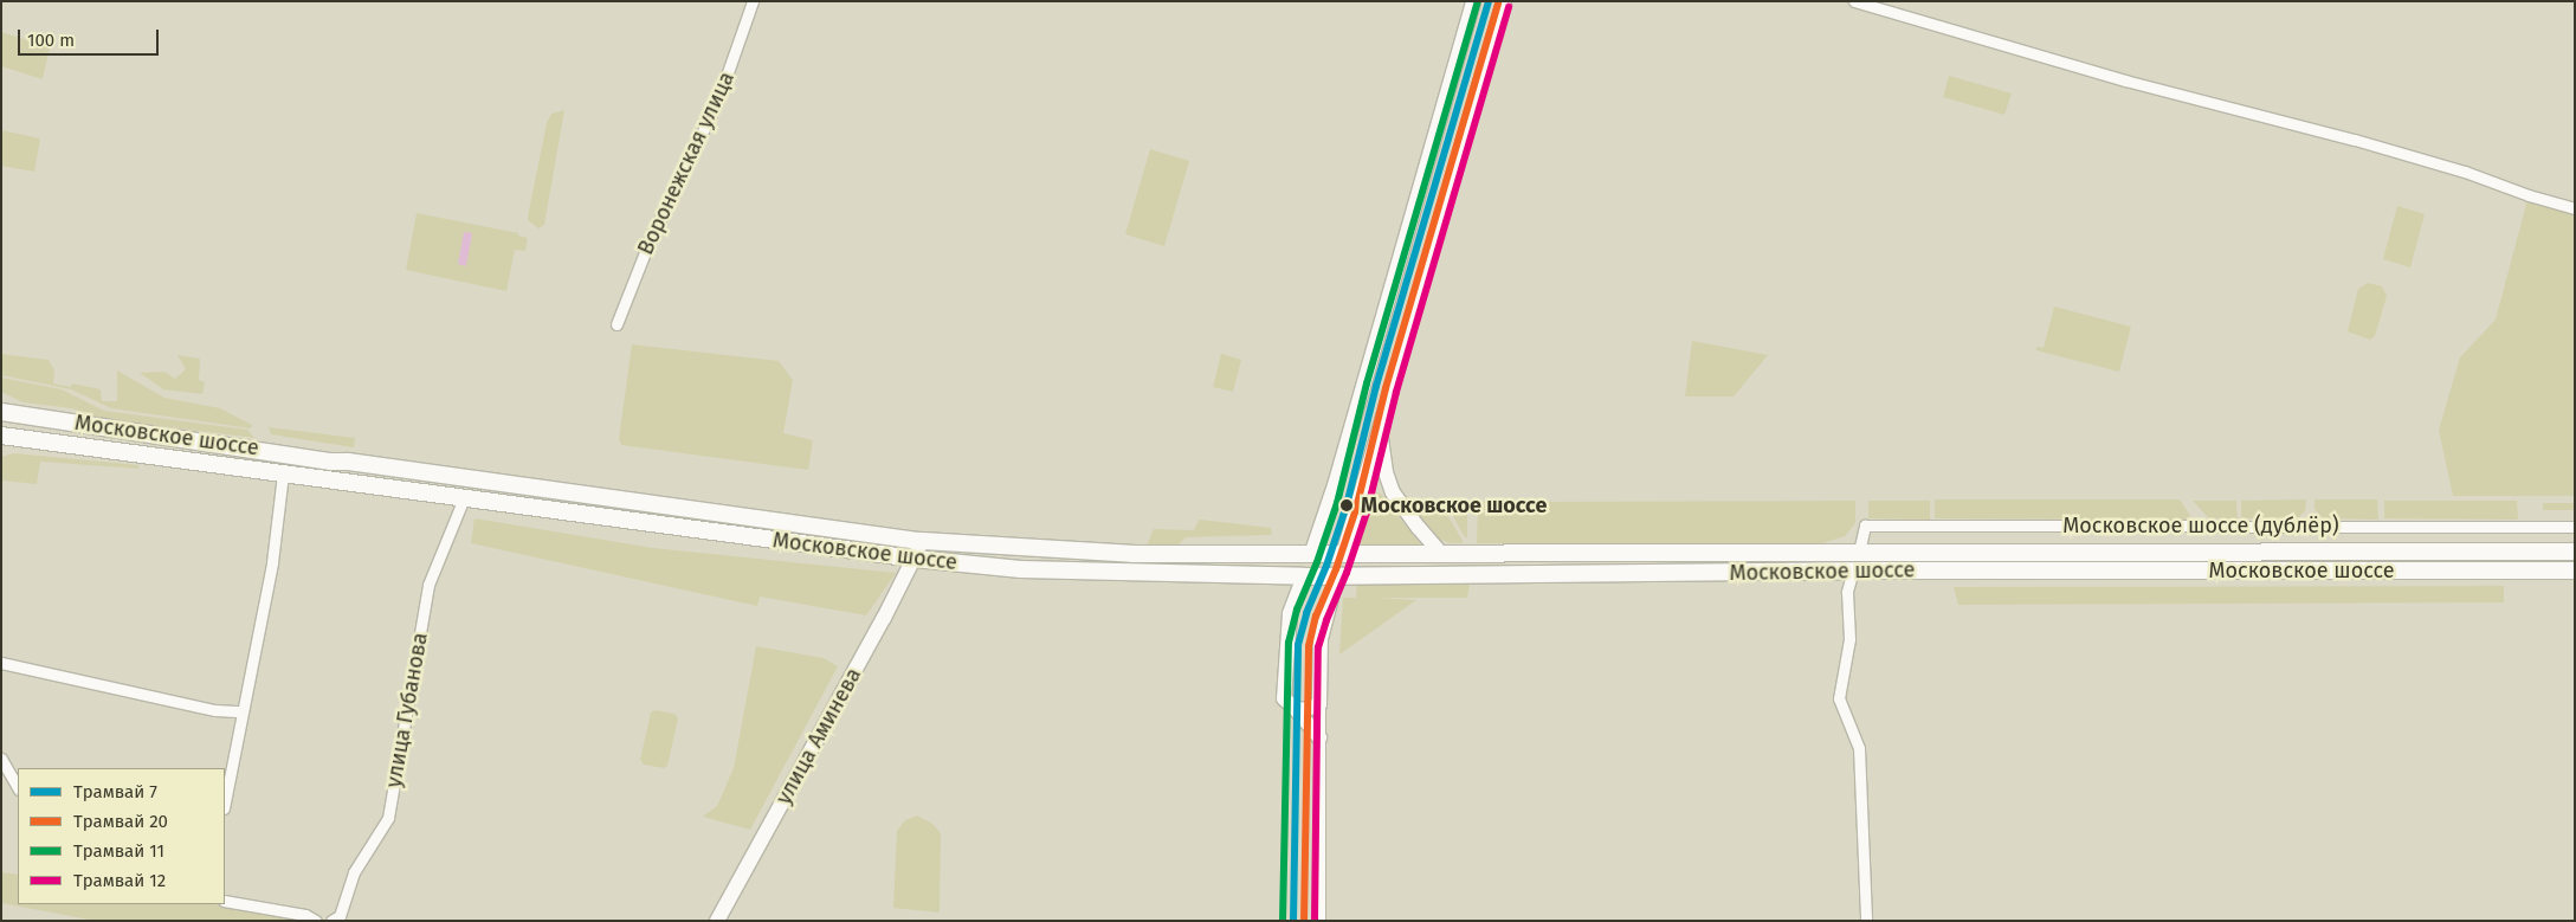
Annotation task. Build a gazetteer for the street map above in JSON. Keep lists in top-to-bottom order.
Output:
{
  "streets": {
    "main road": ["Московское шоссе", "улица Аминева"],
    "street": ["Воронежская улица", "Московское шоссе (дублёр)", "улица Губанова"]
  },
  "crossings": [
    ["Московское шоссе", "Московское шоссе (дублёр)"],
    ["Московское шоссе", "улица Губанова"],
    ["Московское шоссе", "улица Аминева"]
  ],
  "places": ["Московское шоссе"],
  "lines": [
    "tram line 7",
    "tram line 11",
    "tram line 20",
    "tram line 12"
  ],
  "legend": [
    "Трамвай 7",
    "Трамвай 20",
    "Трамвай 11",
    "Трамвай 12"
  ],
  "scale_bar": "100 m"
}
